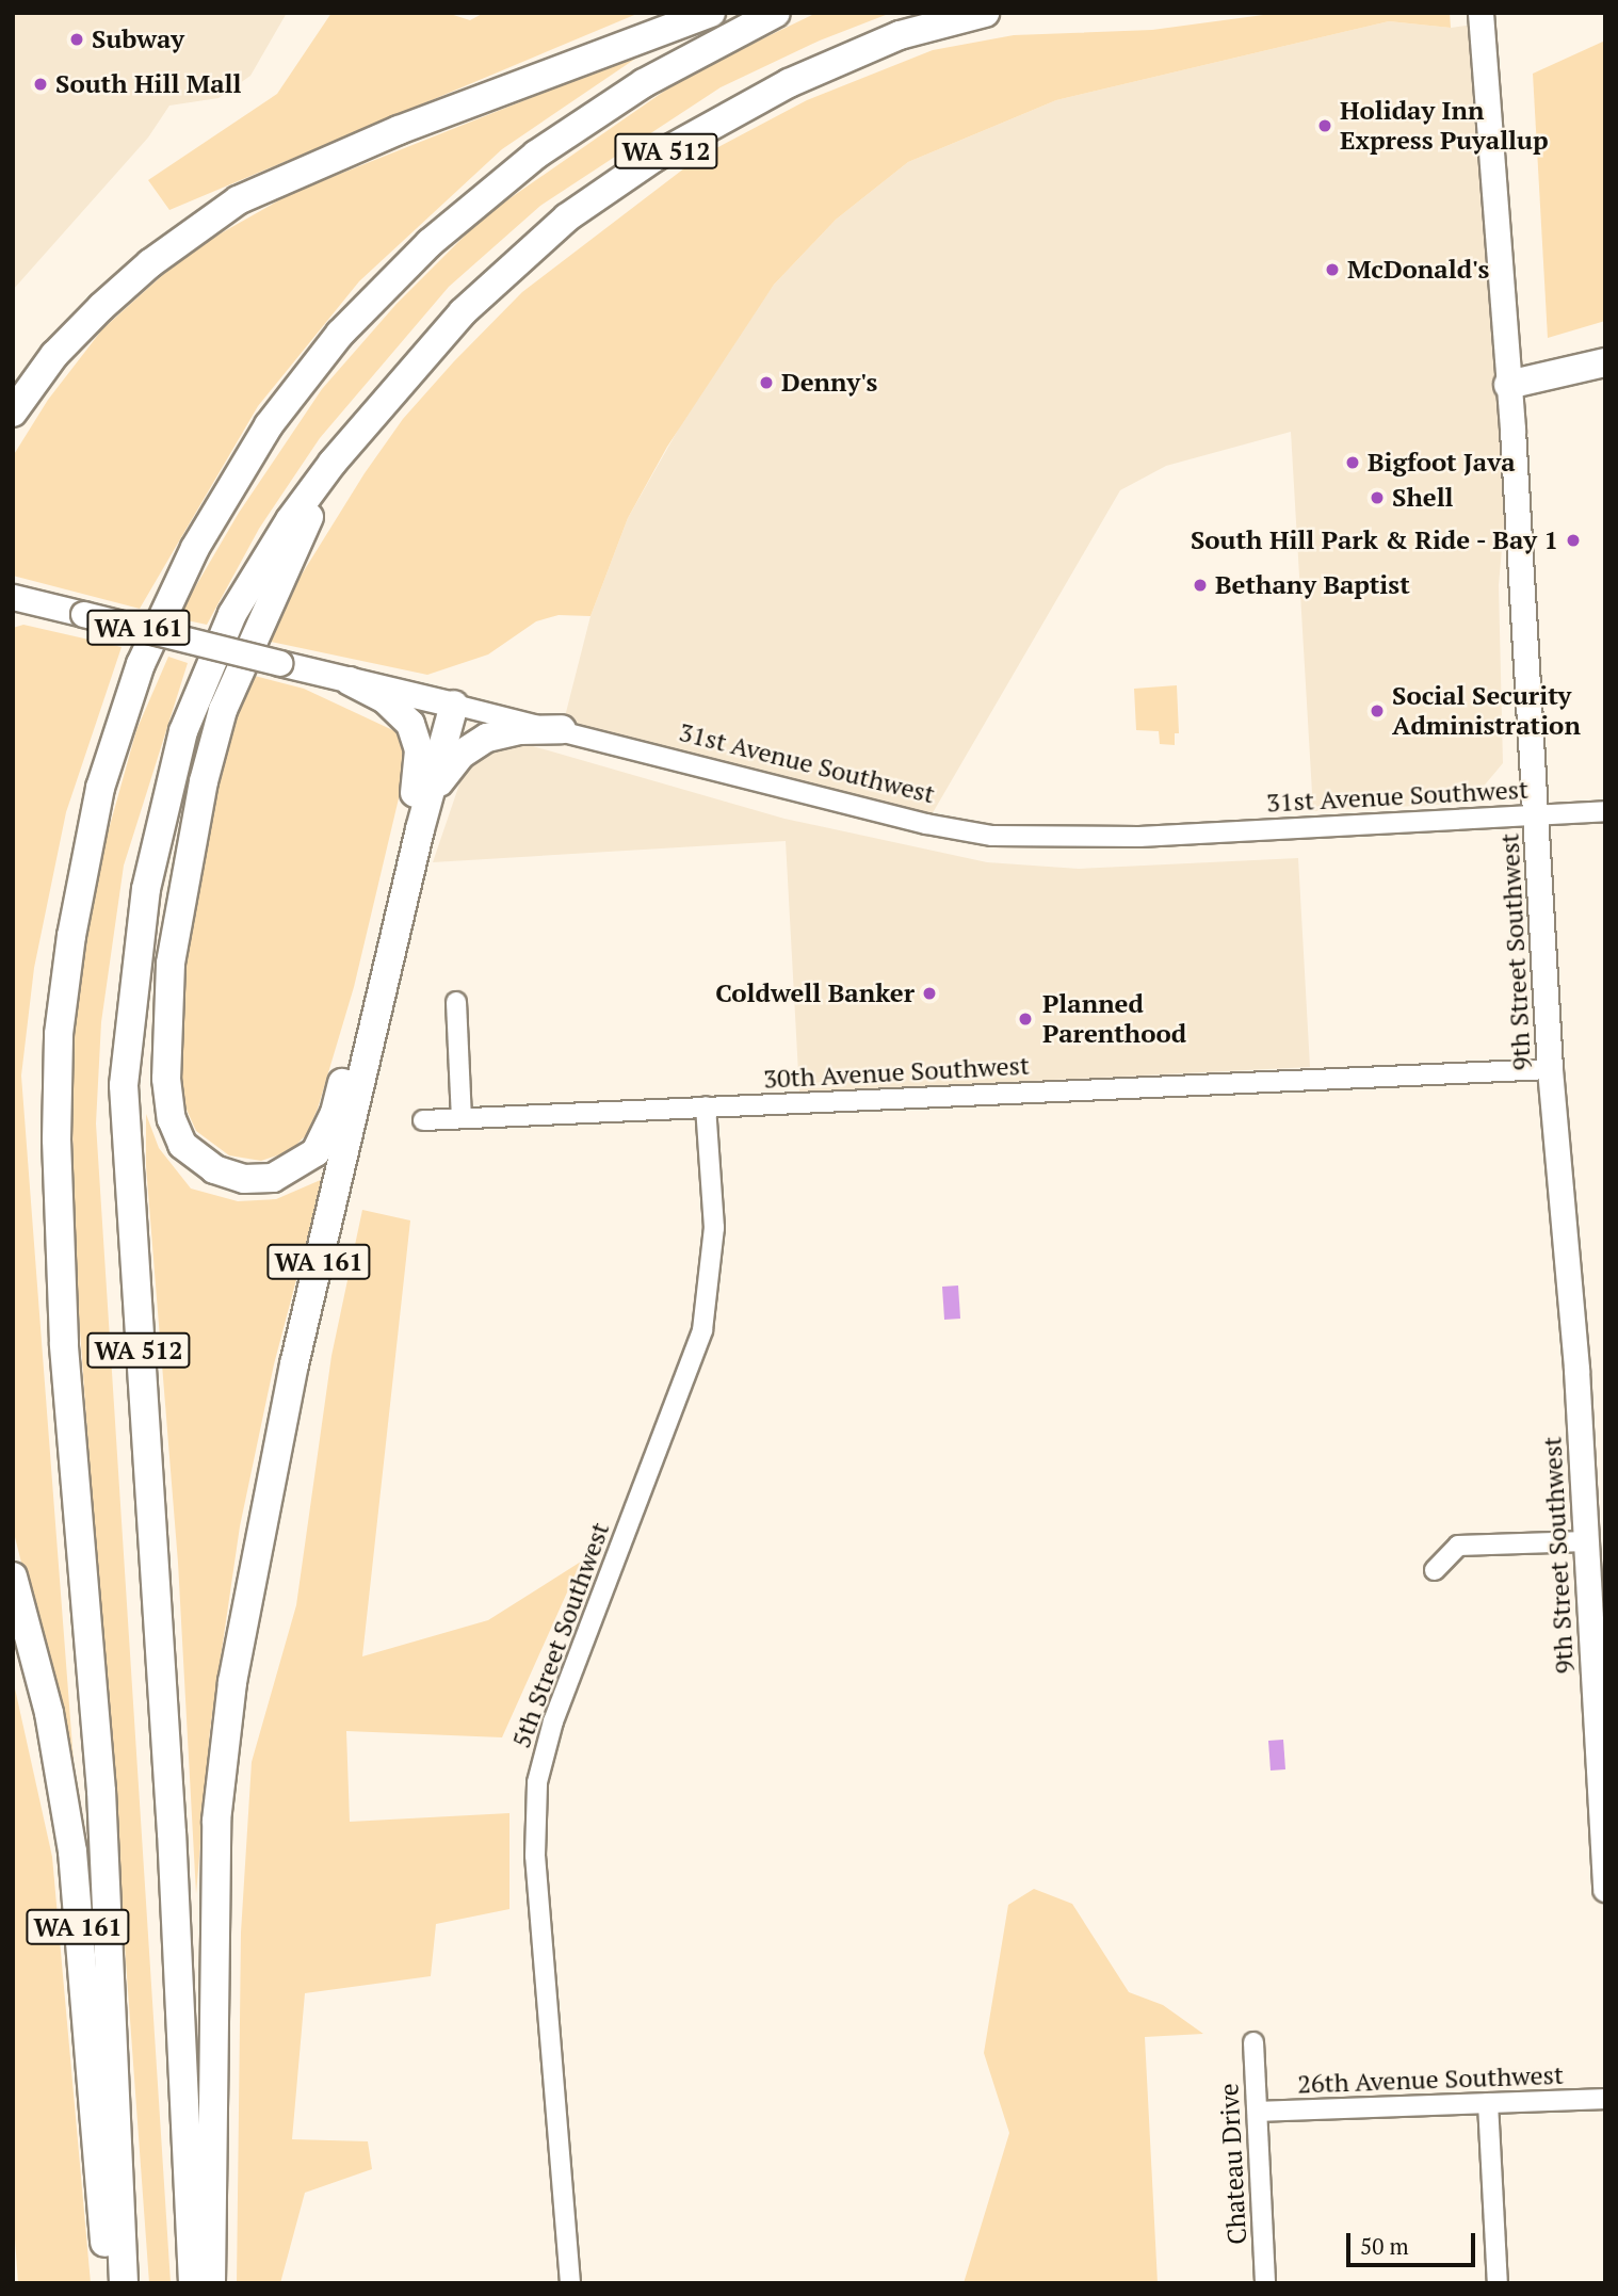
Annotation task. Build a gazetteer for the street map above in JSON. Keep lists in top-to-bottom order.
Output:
{
  "streets": {
    "highway": ["WA 512", "WA 161"],
    "main road": ["31st Avenue Southwest", "9th Street Southwest"],
    "street": [
      "30th Avenue Southwest",
      "5th Street Southwest",
      "26th Avenue Southwest",
      "Chateau Drive"
    ]
  },
  "crossings": [
    ["WA 161", "31st Avenue Southwest"],
    ["31st Avenue Southwest", "9th Street Southwest"],
    ["9th Street Southwest", "30th Avenue Southwest"],
    ["30th Avenue Southwest", "5th Street Southwest"],
    ["26th Avenue Southwest", "Chateau Drive"]
  ],
  "places": [
    "Subway",
    "South Hill Mall",
    "Holiday Inn Express Puyallup",
    "McDonald's",
    "Denny's",
    "Bigfoot Java",
    "Shell",
    "South Hill Park & Ride - Bay 1",
    "Bethany Baptist",
    "Social Security Administration",
    "Coldwell Banker",
    "Planned Parenthood"
  ],
  "scale_bar": "50 m"
}
